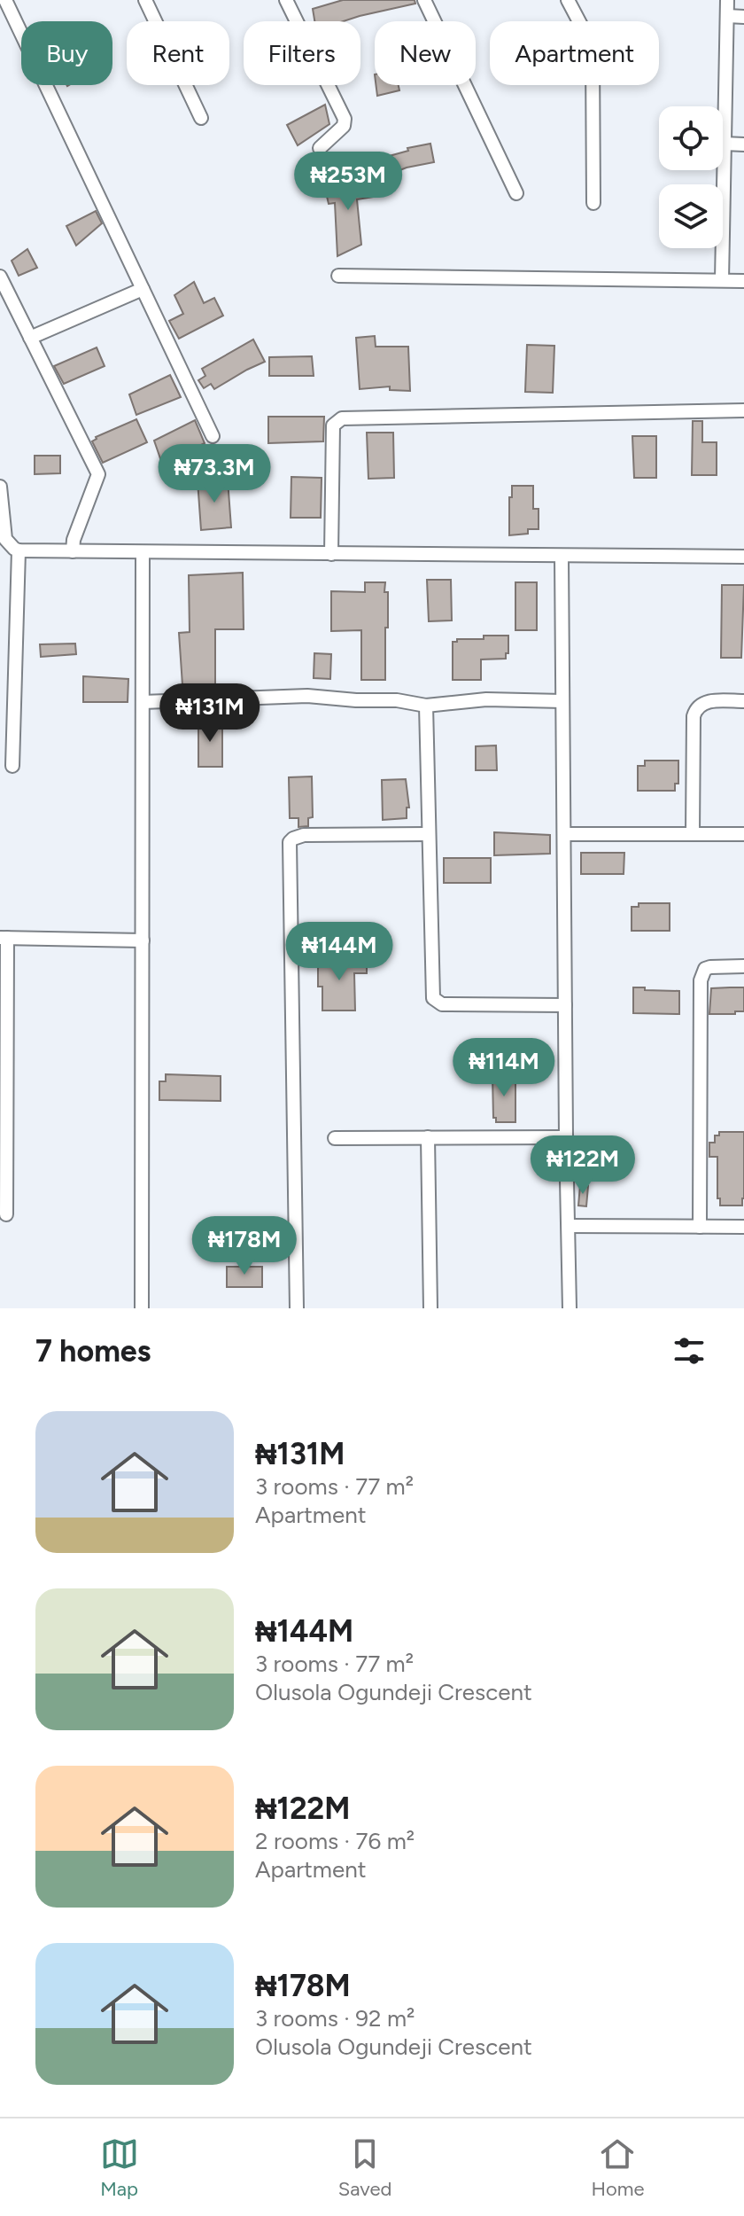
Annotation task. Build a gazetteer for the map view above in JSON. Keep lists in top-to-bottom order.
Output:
{
  "page": {
    "chip": [
      "Buy",
      "Rent",
      "Filters",
      "New",
      "Apartment"
    ],
    "price": [
      "₦253M",
      "₦73.3M",
      "₦131M",
      "₦144M",
      "₦114M",
      "₦122M",
      "₦178M"
    ],
    "heading": "7 homes",
    "list": [
      {
        "name": "₦131M",
        "note": "3 rooms · 77 m² · Apartment"
      },
      {
        "name": "₦144M",
        "note": "3 rooms · 77 m² · Olusola Ogundeji Crescent"
      },
      {
        "name": "₦122M",
        "note": "2 rooms · 76 m² · Apartment"
      },
      {
        "name": "₦178M",
        "note": "3 rooms · 92 m² · Olusola Ogundeji Crescent"
      }
    ],
    "tabs": ["Map", "Saved", "Home"]
  }
}
